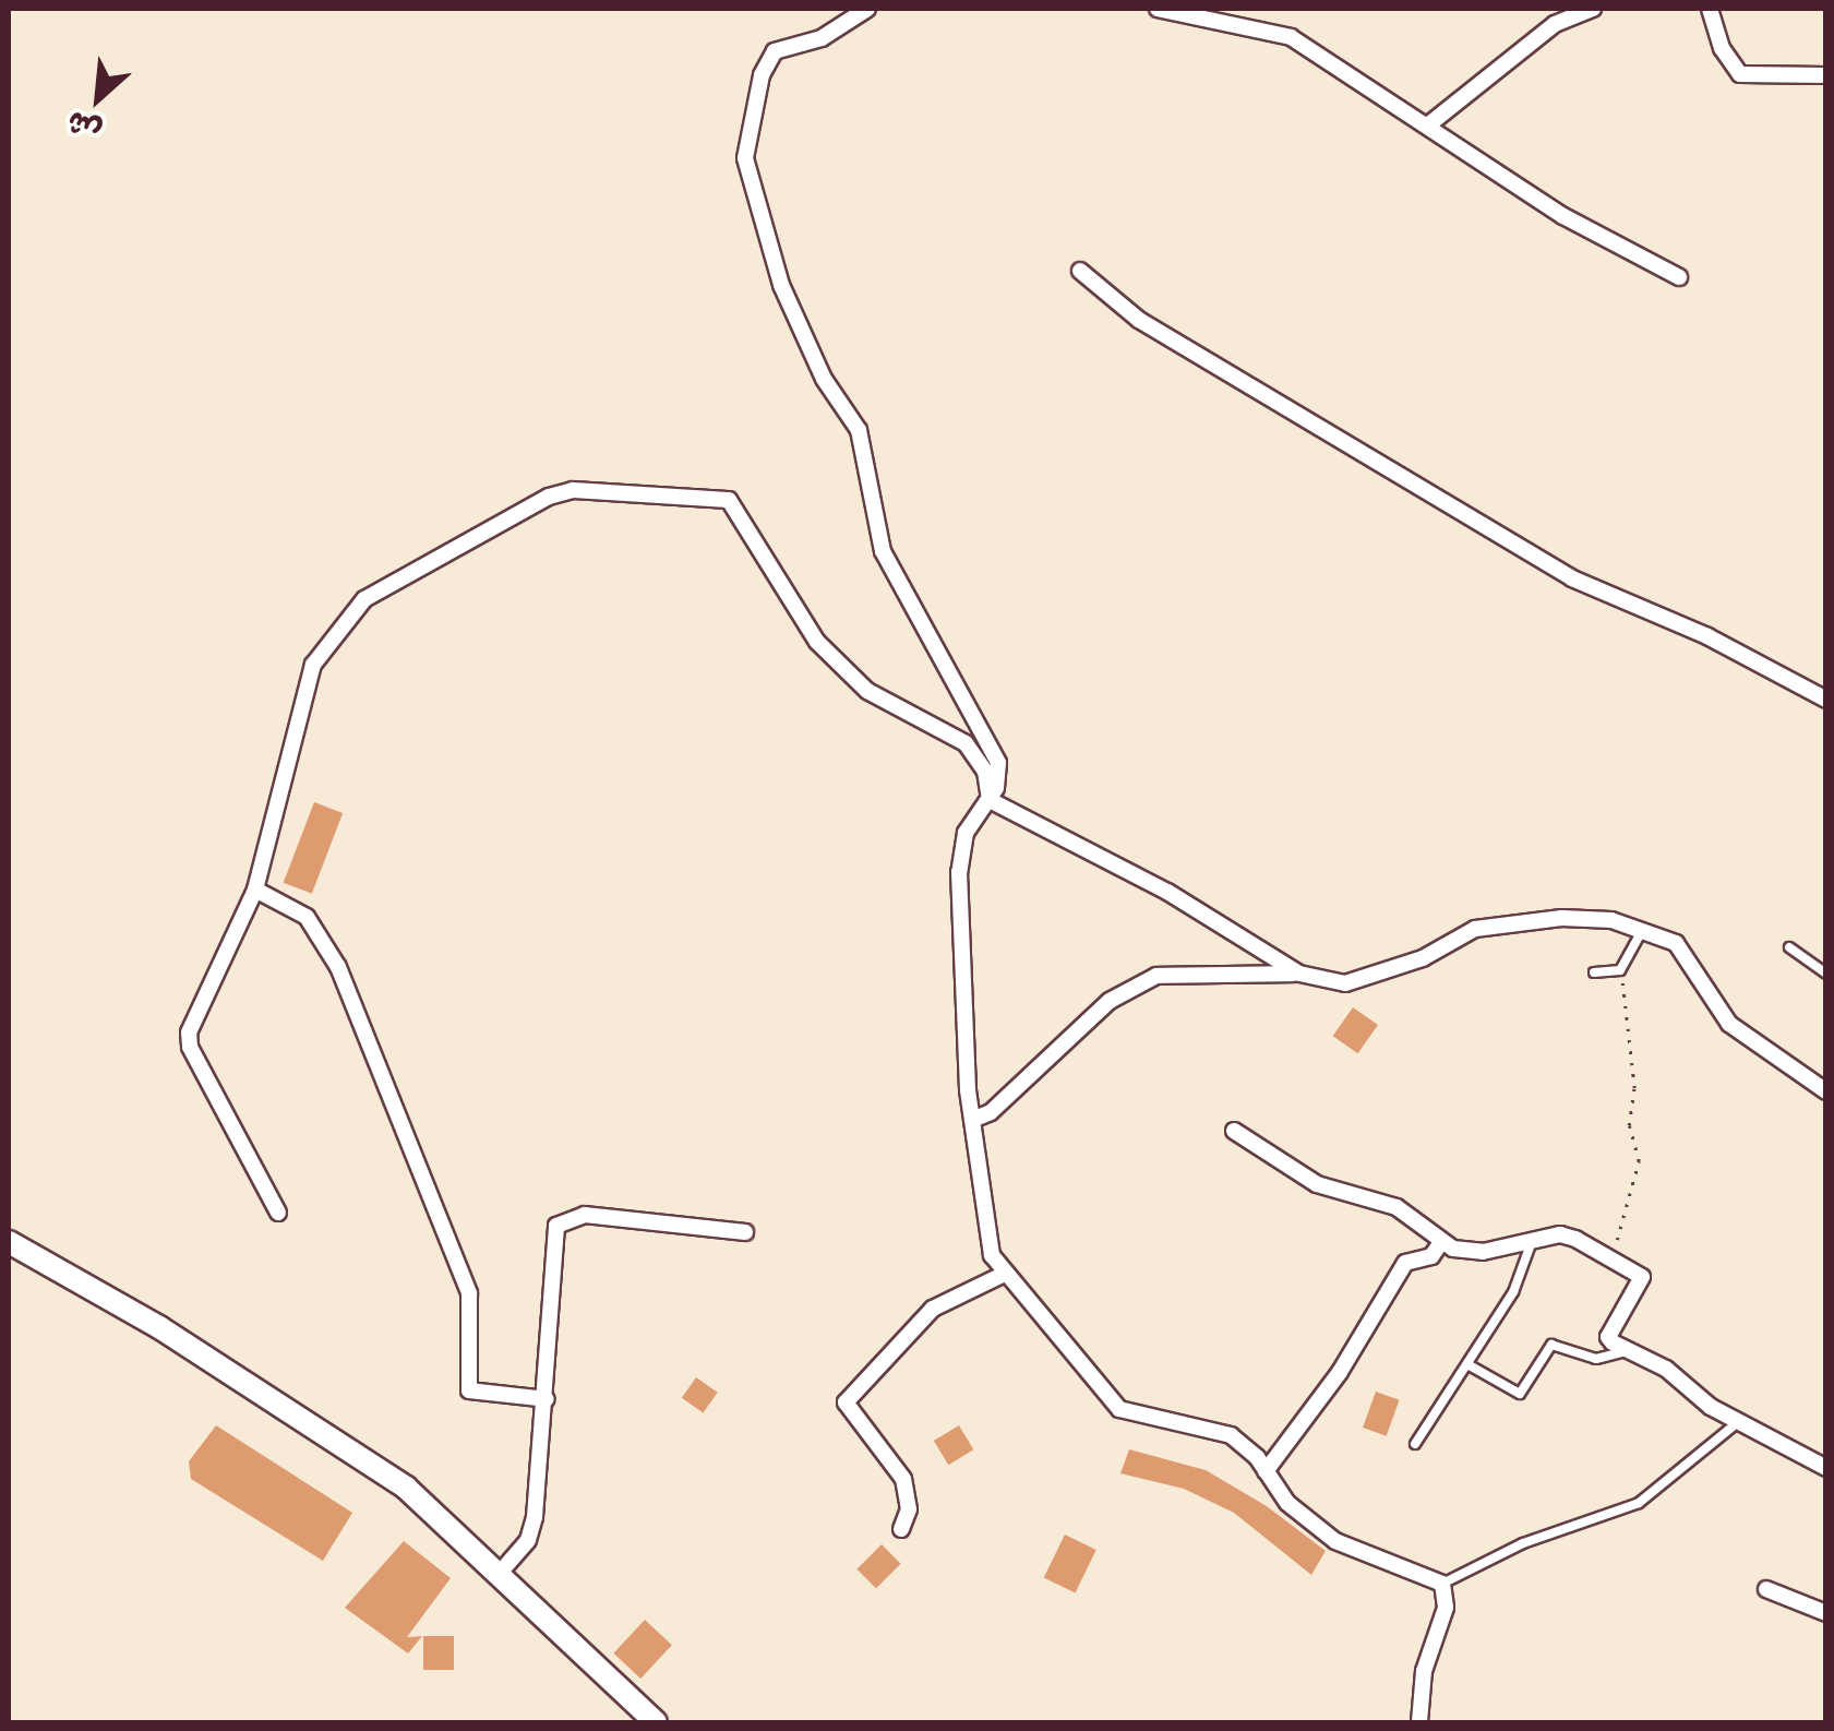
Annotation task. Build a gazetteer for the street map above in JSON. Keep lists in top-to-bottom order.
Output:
{
  "north": "bottom left"
}
